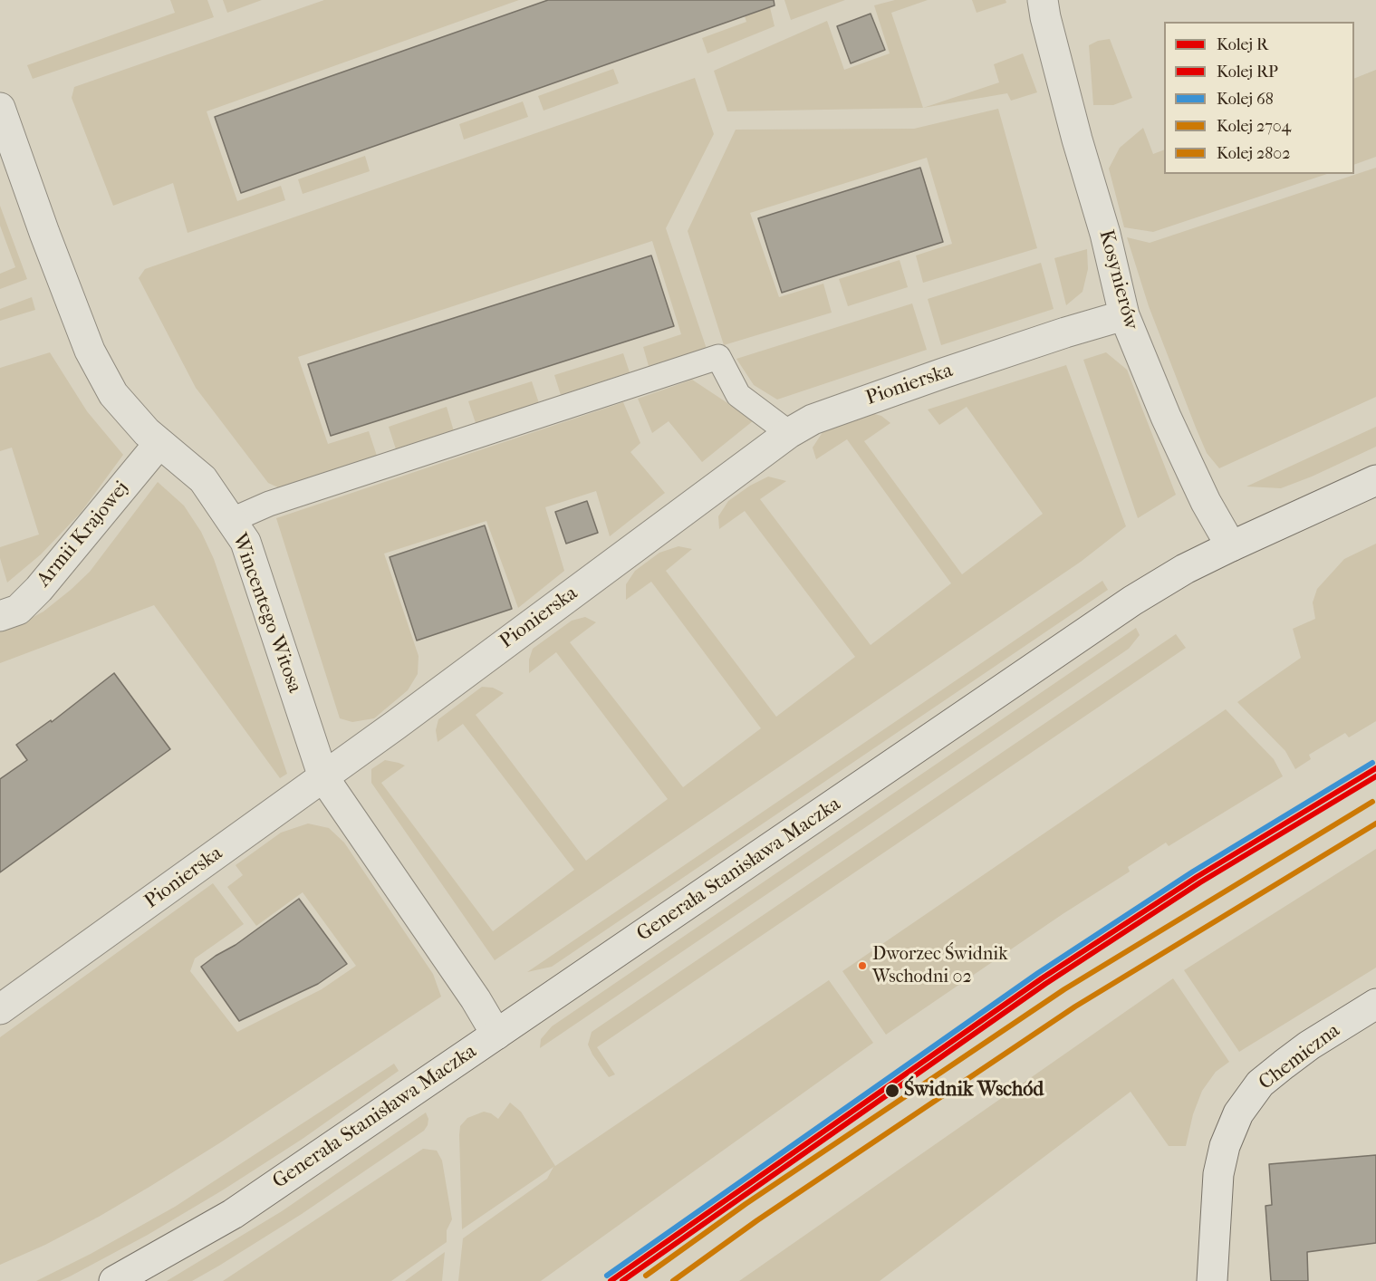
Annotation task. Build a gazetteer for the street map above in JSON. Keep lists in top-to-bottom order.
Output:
{
  "streets": {
    "street": [
      "Kosynierów",
      "Pionierska",
      "Armii Krajowej",
      "Wincentego Witosa",
      "Generała Stanisława Maczka",
      "Chemiczna"
    ]
  },
  "crossings": [
    ["Kosynierów", "Pionierska"],
    ["Kosynierów", "Generała Stanisława Maczka"],
    ["Pionierska", "Wincentego Witosa"],
    ["Armii Krajowej", "Wincentego Witosa"],
    ["Wincentego Witosa", "Generała Stanisława Maczka"]
  ],
  "places": ["Dworzec Świdnik Wschodni 02", "Świdnik Wschód"],
  "lines": [
    "rail line 68",
    "rail line R",
    "rail line RP",
    "rail line 2704",
    "rail line 2802"
  ],
  "legend": [
    "Kolej R",
    "Kolej RP",
    "Kolej 68",
    "Kolej 2704",
    "Kolej 2802"
  ]
}
